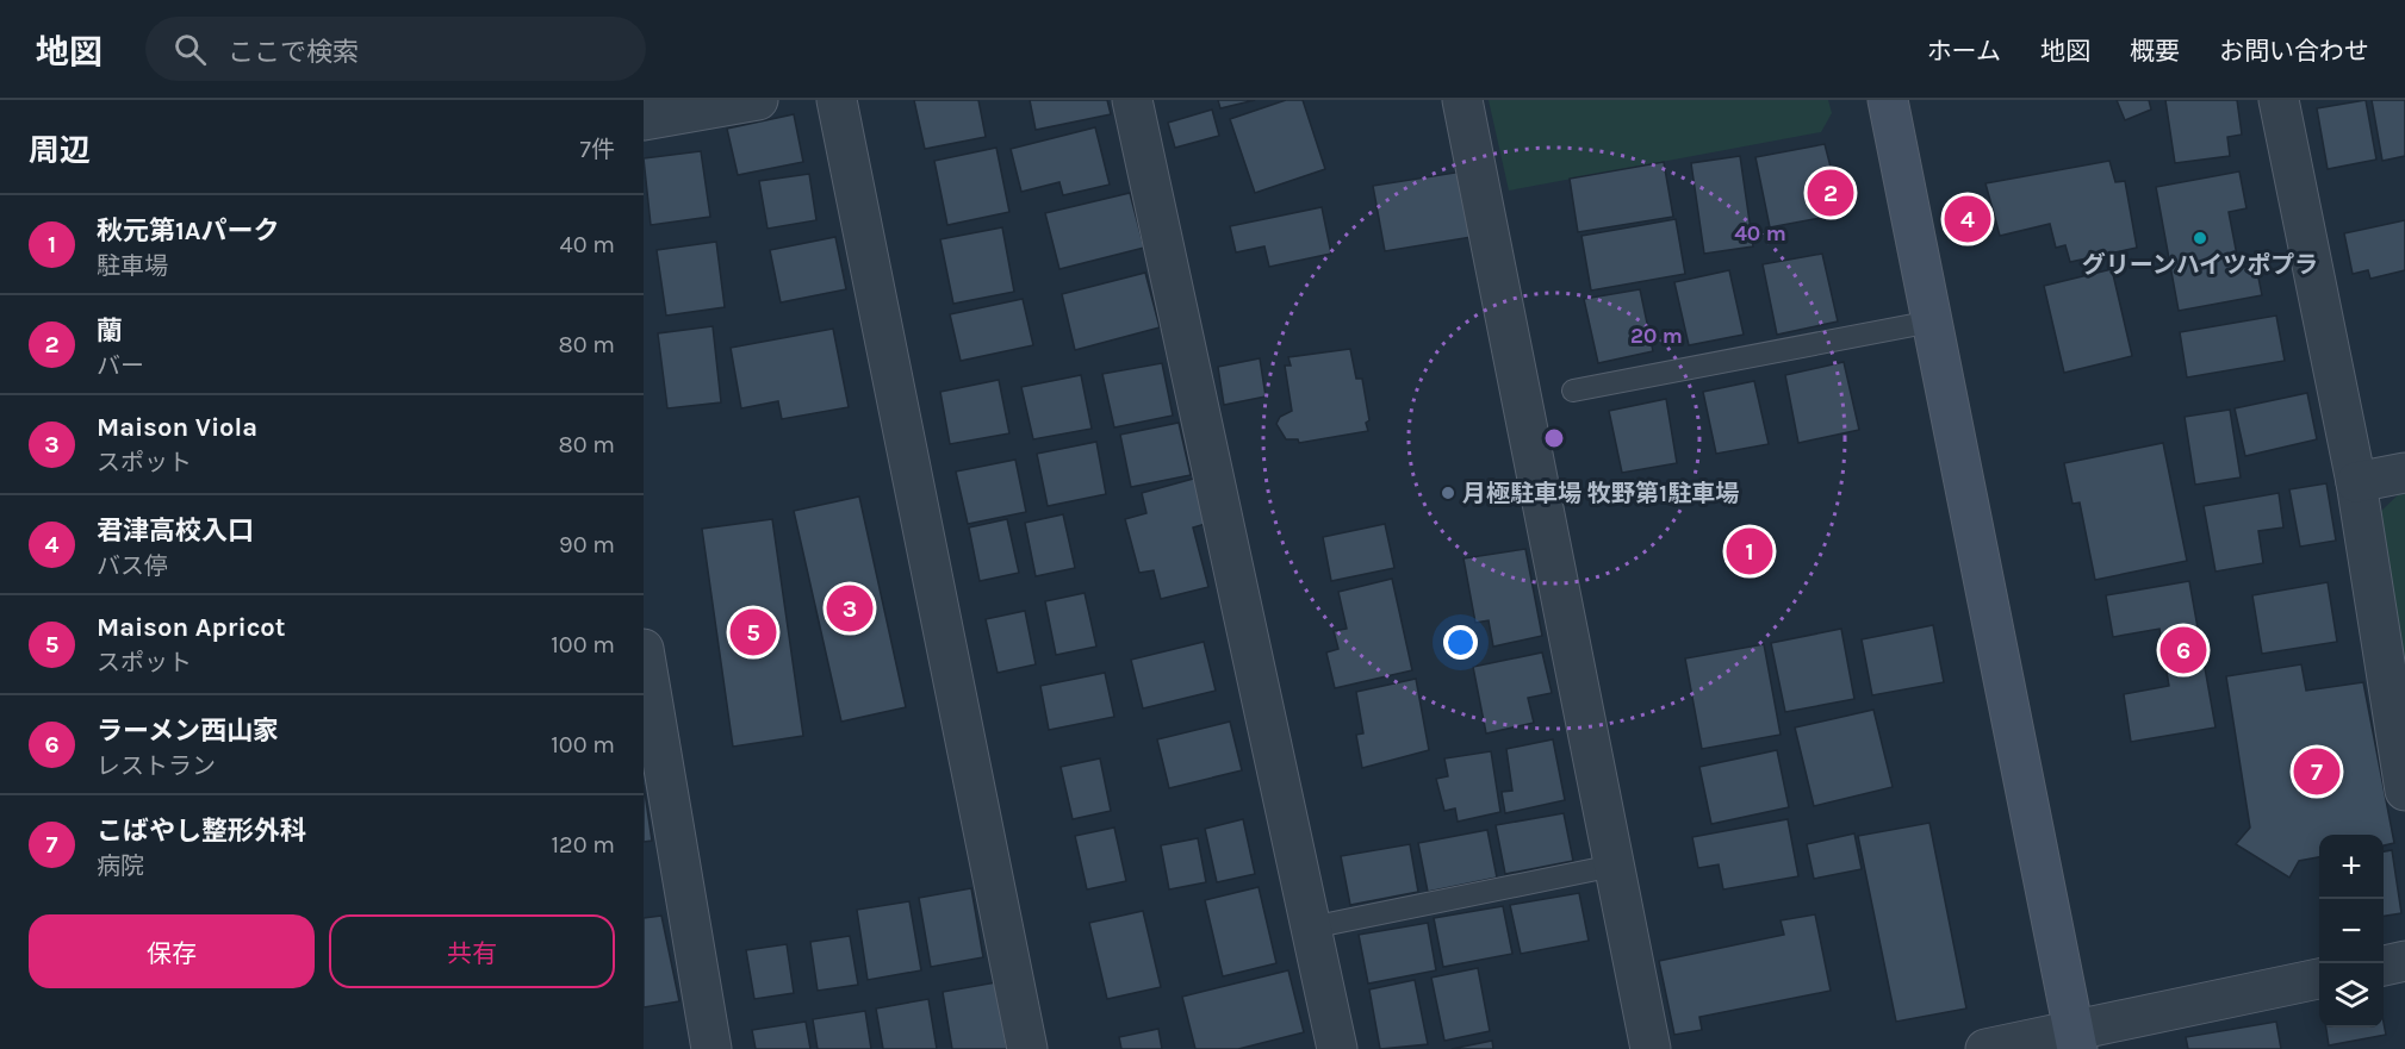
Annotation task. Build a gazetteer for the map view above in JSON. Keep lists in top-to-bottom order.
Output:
{
  "places": ["グリーンハイツポプラ", "月極駐車場 牧野第1駐車場"],
  "page": {
    "header": "地図",
    "search": "ここで検索",
    "nav": [
      "ホーム",
      "地図",
      "概要",
      "お問い合わせ"
    ],
    "heading": ["周辺", "7件"],
    "pins": [
      "2",
      "4",
      "1",
      "3",
      "5",
      "6",
      "7"
    ],
    "list": [
      {
        "mark": "1",
        "name": "秋元第1Aパーク",
        "note": "駐車場",
        "value": "40 m"
      },
      {
        "mark": "2",
        "name": "蘭",
        "note": "バー",
        "value": "80 m"
      },
      {
        "mark": "3",
        "name": "Maison Viola",
        "note": "スポット",
        "value": "80 m"
      },
      {
        "mark": "4",
        "name": "君津高校入口",
        "note": "バス停",
        "value": "90 m"
      },
      {
        "mark": "5",
        "name": "Maison Apricot",
        "note": "スポット",
        "value": "100 m"
      },
      {
        "mark": "6",
        "name": "ラーメン西山家",
        "note": "レストラン",
        "value": "100 m"
      },
      {
        "mark": "7",
        "name": "こばやし整形外科",
        "note": "病院",
        "value": "120 m"
      }
    ],
    "map_buttons": ["+", "−"],
    "buttons": ["保存", "共有"]
  },
  "rings": ["40 m", "20 m"]
}
